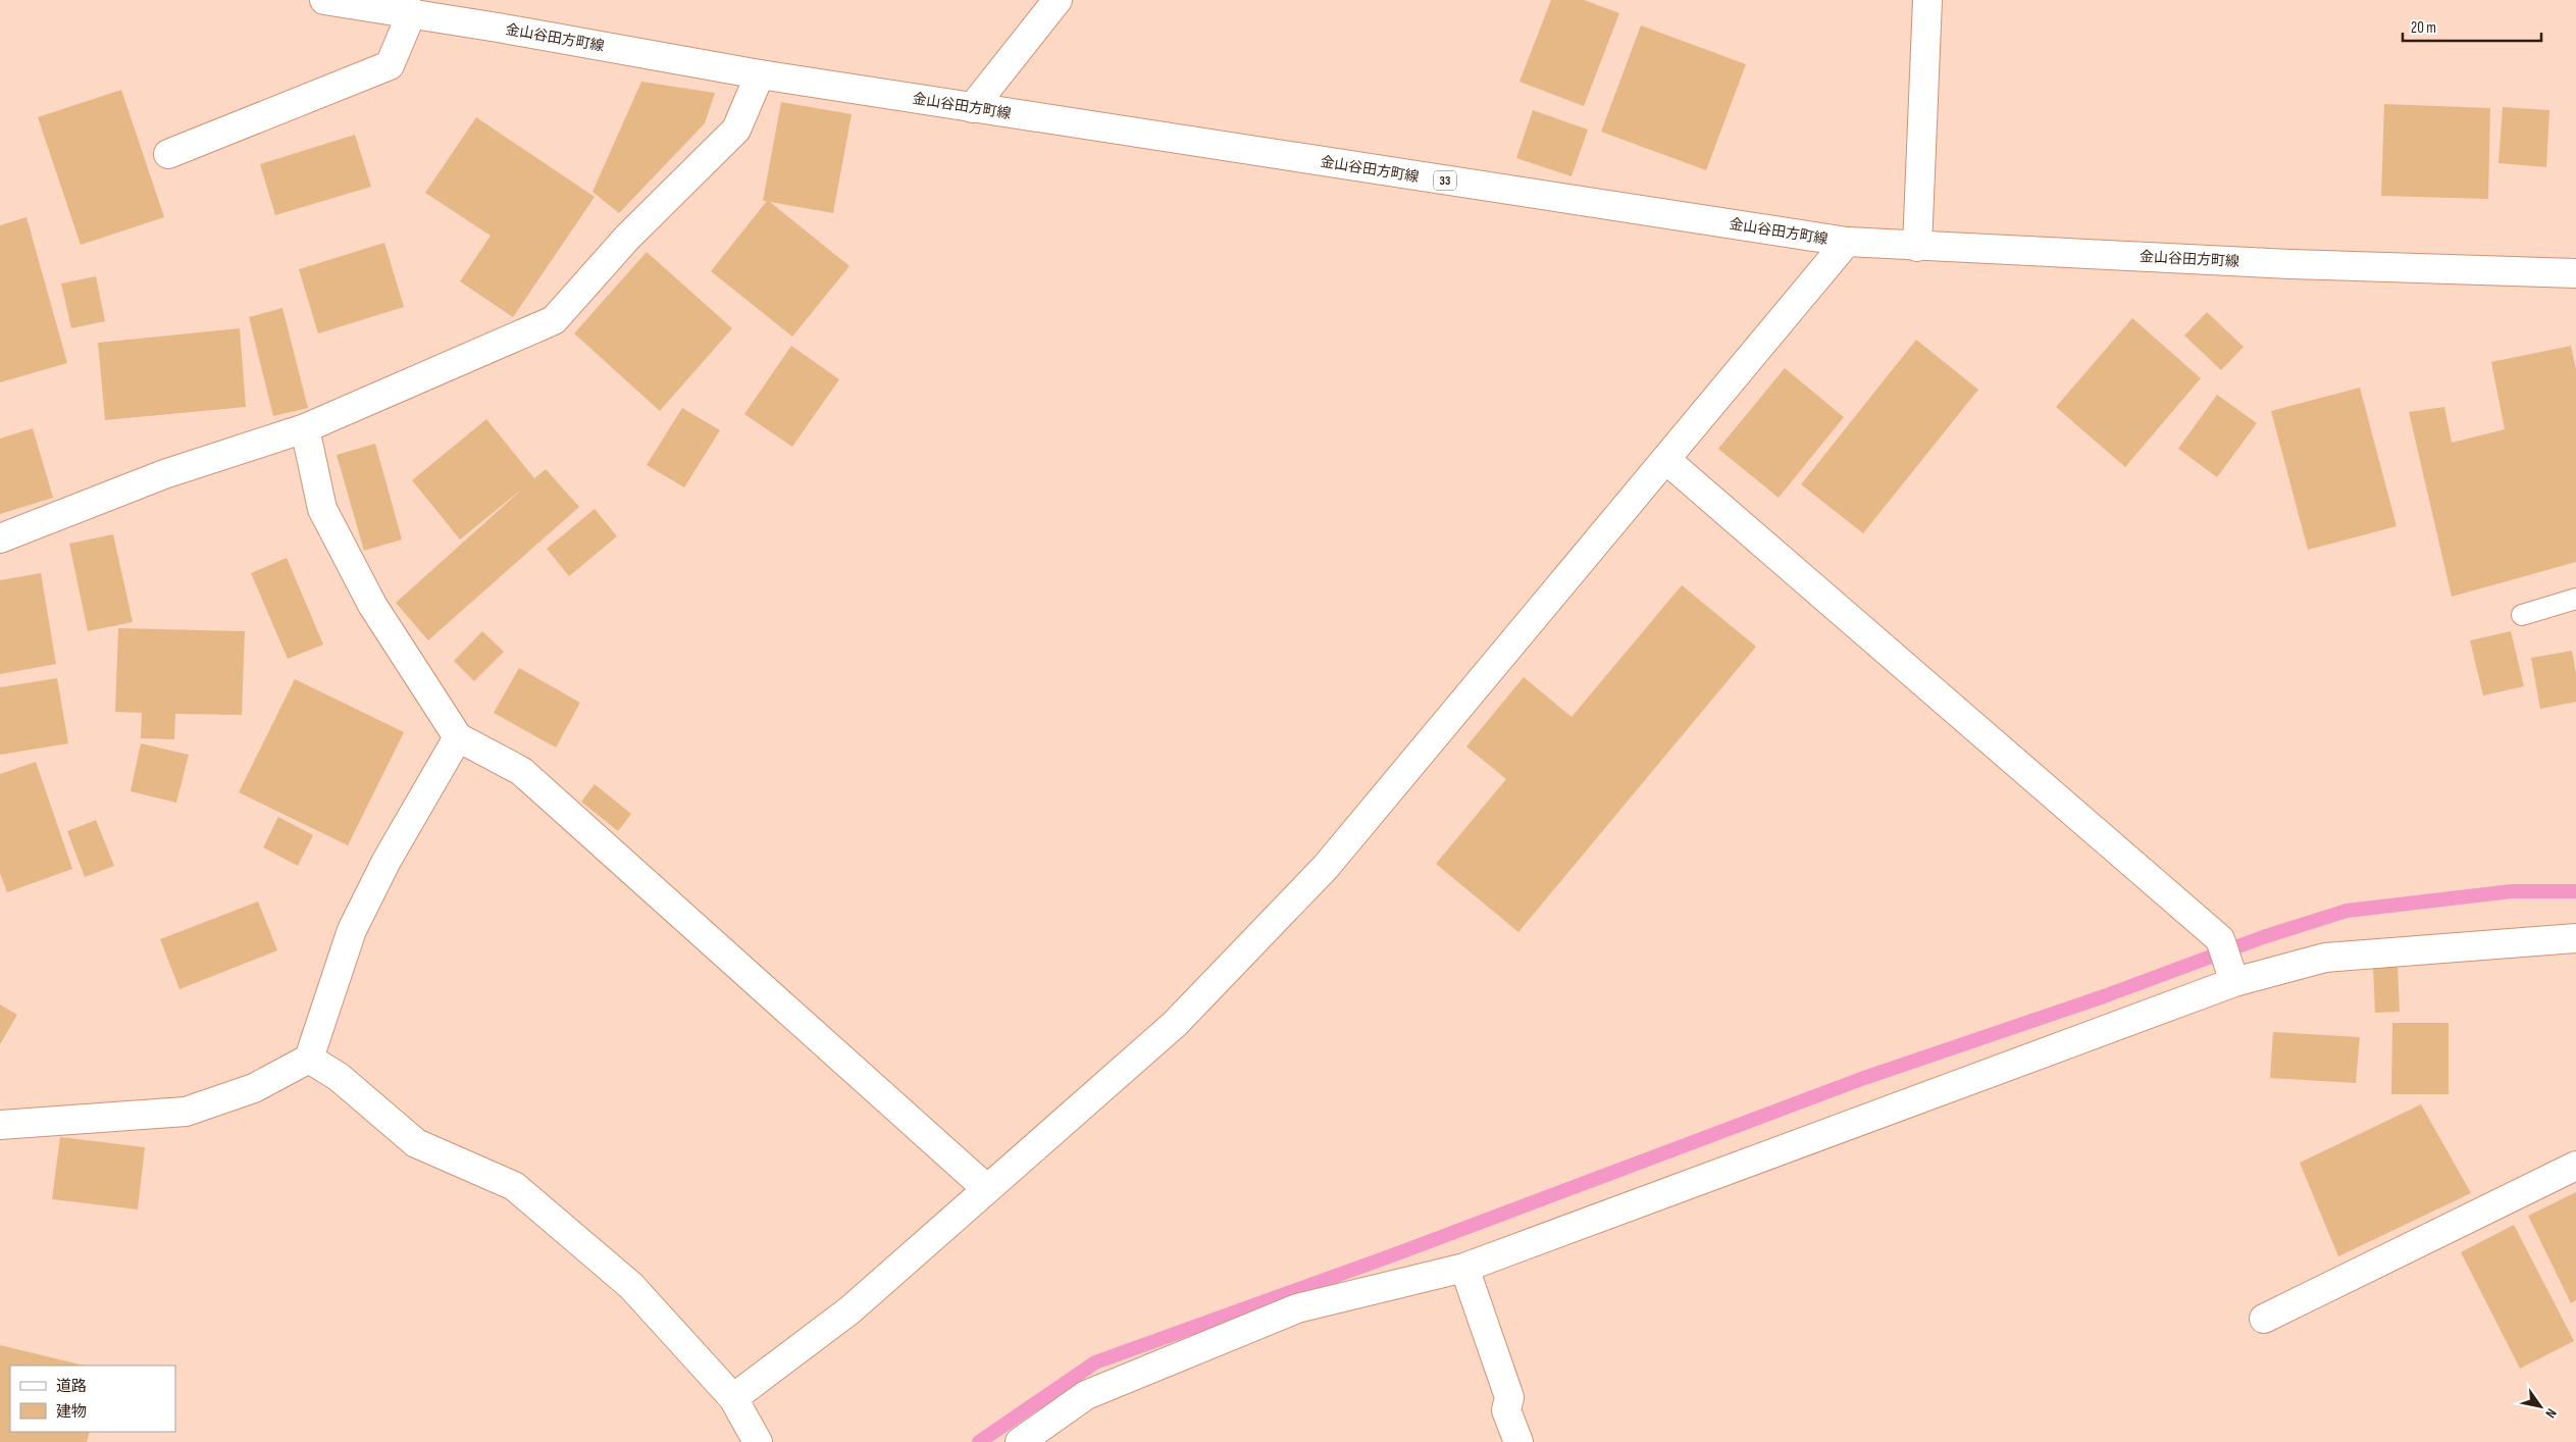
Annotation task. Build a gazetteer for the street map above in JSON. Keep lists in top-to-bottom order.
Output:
{
  "streets": {
    "street": ["金山谷田方町線", "33"]
  },
  "legend": ["道路", "建物"],
  "scale_bar": "20 m",
  "north": "bottom right"
}
